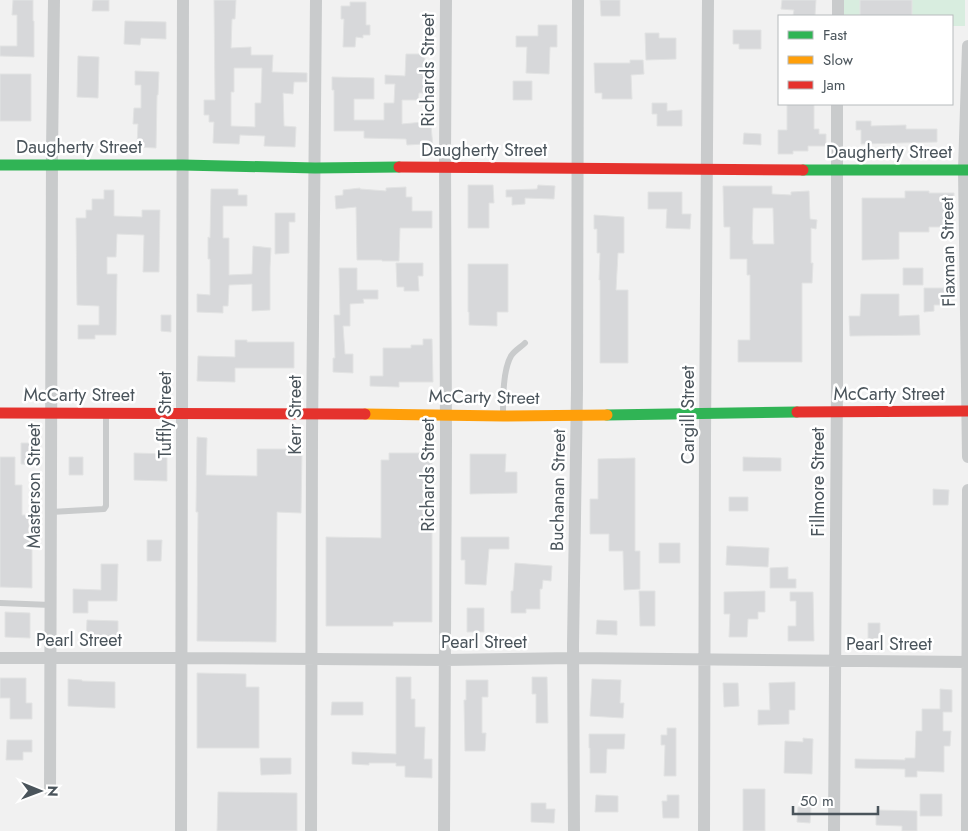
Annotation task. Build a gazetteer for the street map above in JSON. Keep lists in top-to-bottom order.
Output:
{
  "streets": {
    "main road": ["Daugherty Street", "McCarty Street"],
    "street": [
      "Richards Street",
      "Flaxman Street",
      "Tuffly Street",
      "Kerr Street",
      "Cargill Street",
      "Fillmore Street",
      "Masterson Street",
      "Buchanan Street",
      "Pearl Street"
    ]
  },
  "crossings": [
    ["Richards Street", "Daugherty Street"],
    ["Richards Street", "McCarty Street"],
    ["Richards Street", "Pearl Street"],
    ["Daugherty Street", "Flaxman Street"],
    ["Daugherty Street", "Tuffly Street"],
    ["Daugherty Street", "Kerr Street"],
    ["Daugherty Street", "Cargill Street"],
    ["Daugherty Street", "Fillmore Street"],
    ["Daugherty Street", "Masterson Street"],
    ["Daugherty Street", "Buchanan Street"],
    ["Flaxman Street", "McCarty Street"],
    ["McCarty Street", "Tuffly Street"],
    ["McCarty Street", "Kerr Street"],
    ["McCarty Street", "Cargill Street"],
    ["McCarty Street", "Fillmore Street"],
    ["McCarty Street", "Masterson Street"],
    ["McCarty Street", "Buchanan Street"],
    ["Tuffly Street", "Pearl Street"],
    ["Kerr Street", "Pearl Street"],
    ["Cargill Street", "Pearl Street"],
    ["Fillmore Street", "Pearl Street"],
    ["Masterson Street", "Pearl Street"],
    ["Buchanan Street", "Pearl Street"]
  ],
  "legend": ["Fast", "Slow", "Jam"],
  "scale_bar": "50 m",
  "north": "right"
}
